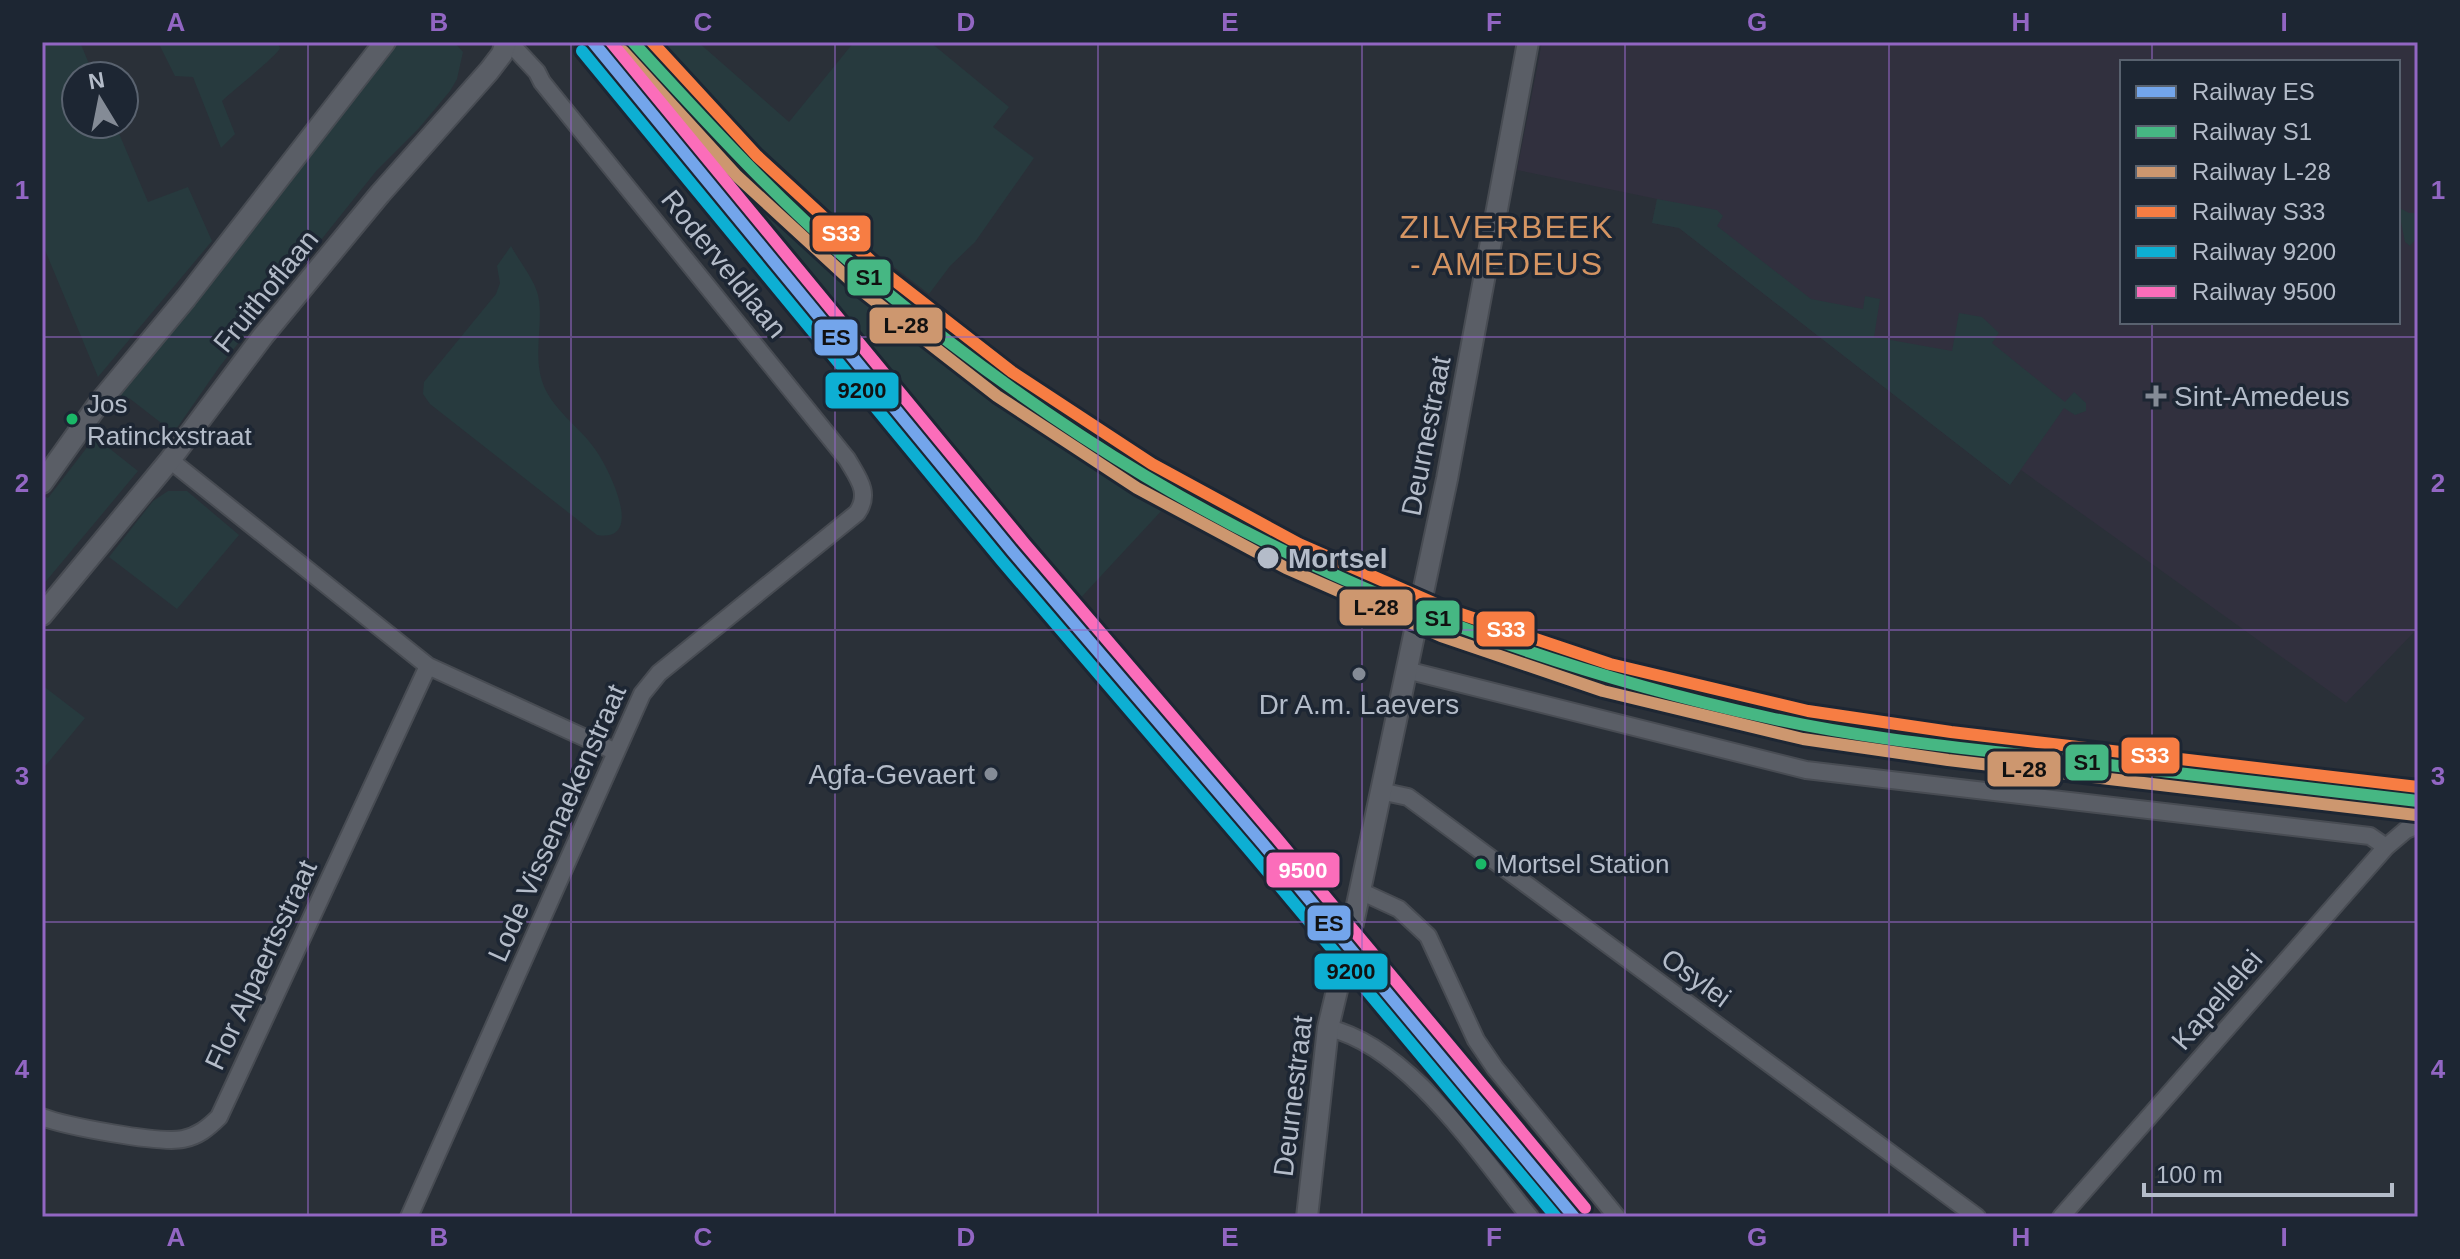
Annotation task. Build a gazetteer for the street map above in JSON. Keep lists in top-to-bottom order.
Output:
{
  "streets": {
    "street": [
      "Roderveldlaan",
      "Fruithoflaan",
      "Deurnestraat",
      "Lode Vissenaekenstraat",
      "Flor Alpaertsstraat",
      "Osylei",
      "Kapellelei"
    ]
  },
  "crossings": [
    ["Roderveldlaan", "Fruithoflaan"],
    ["Roderveldlaan", "Lode Vissenaekenstraat"],
    ["Deurnestraat", "Osylei"]
  ],
  "districts": ["ZILVERBEEK - AMEDEUS"],
  "places": {
    "health": ["Sint-Amedeus"],
    "other": [
      "Jos Ratinckxstraat",
      "Mortsel",
      "Dr A.m. Laevers",
      "Agfa-Gevaert",
      "Mortsel Station"
    ]
  },
  "lines": [
    "rail line ES",
    "rail line S1",
    "rail line S33",
    "rail line 9500",
    "rail line L-28",
    "rail line 9200"
  ],
  "legend": [
    "Railway ES",
    "Railway S1",
    "Railway L-28",
    "Railway S33",
    "Railway 9200",
    "Railway 9500"
  ],
  "scale_bar": "100 m",
  "north": "top",
  "grid": {
    "columns": [
      "A",
      "B",
      "C",
      "D",
      "E",
      "F",
      "G",
      "H",
      "I"
    ],
    "rows": [
      "1",
      "2",
      "3",
      "4"
    ]
  }
}
